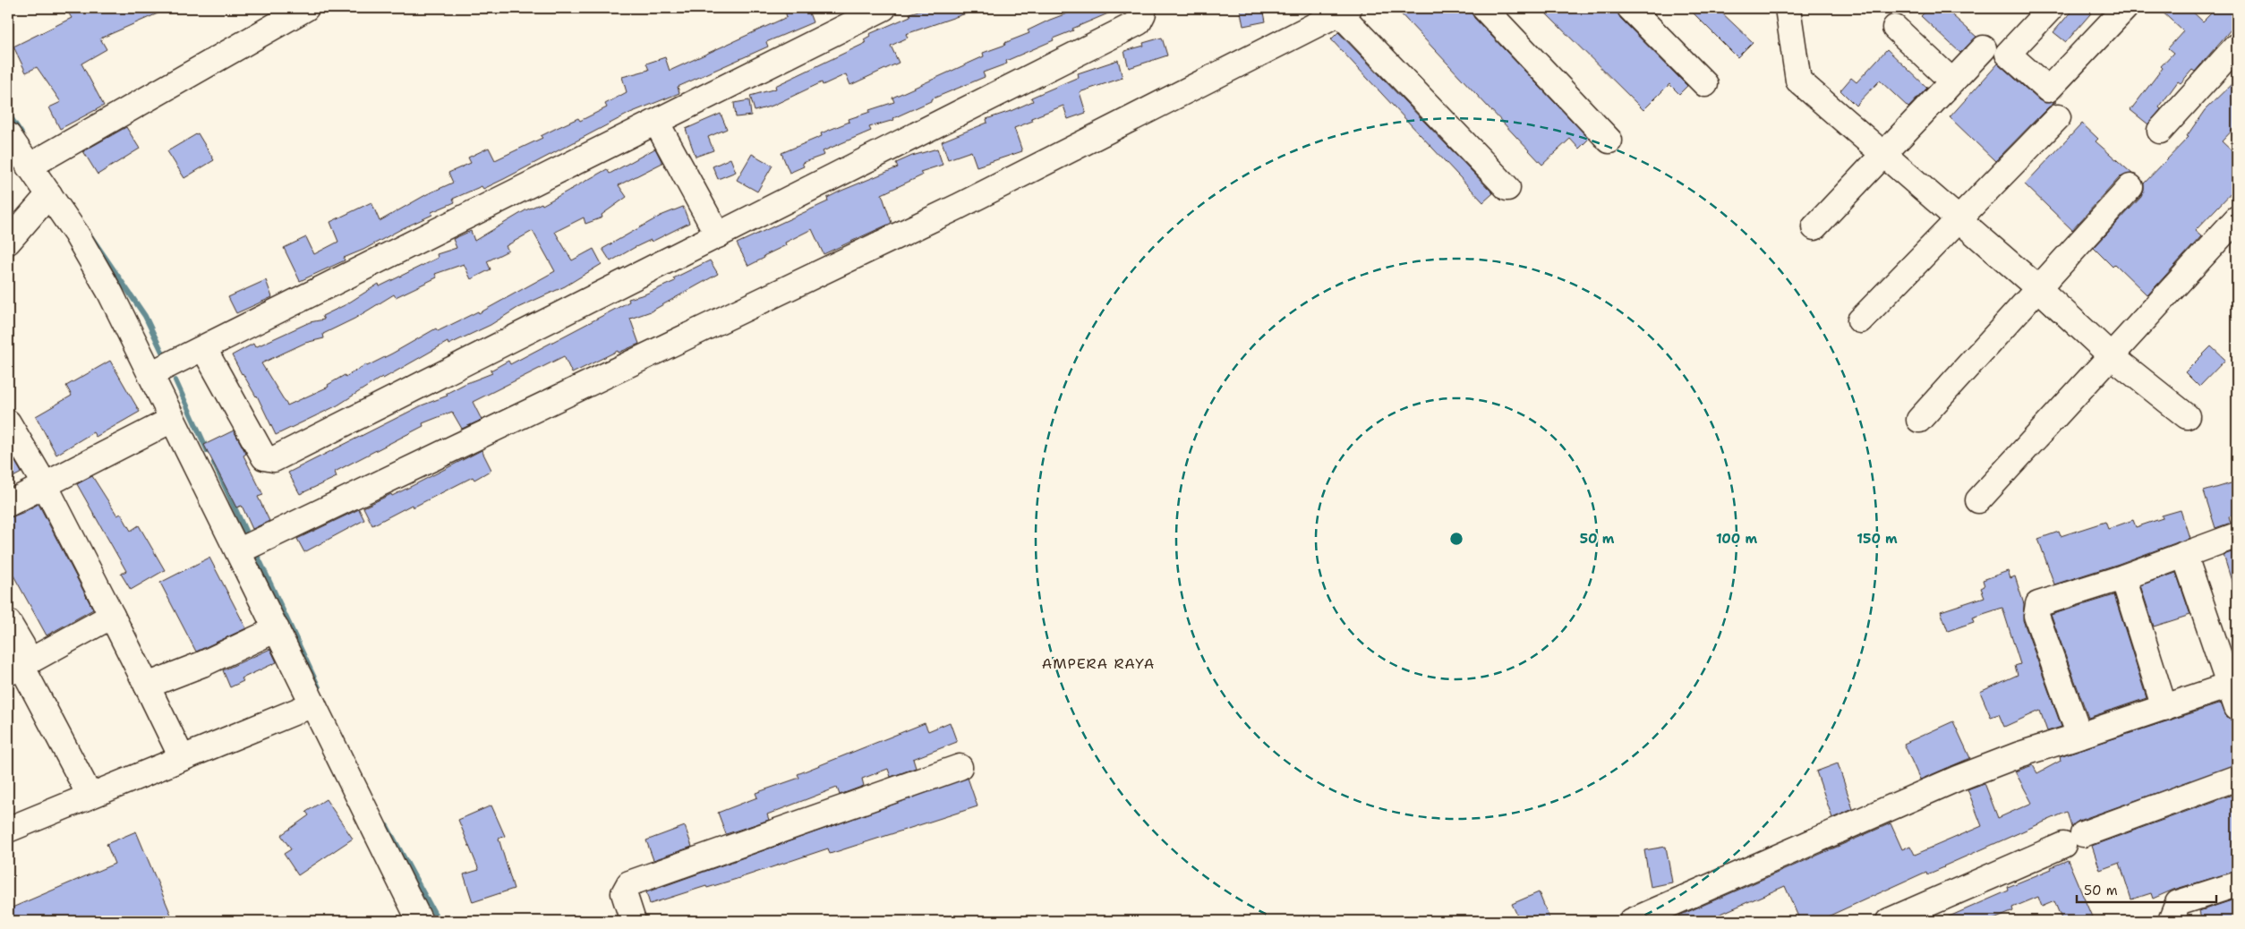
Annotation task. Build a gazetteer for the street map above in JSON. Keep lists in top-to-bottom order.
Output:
{
  "districts": ["AMPERA RAYA"],
  "scale_bar": "50 m",
  "rings": ["50 m", "100 m", "150 m"]
}
